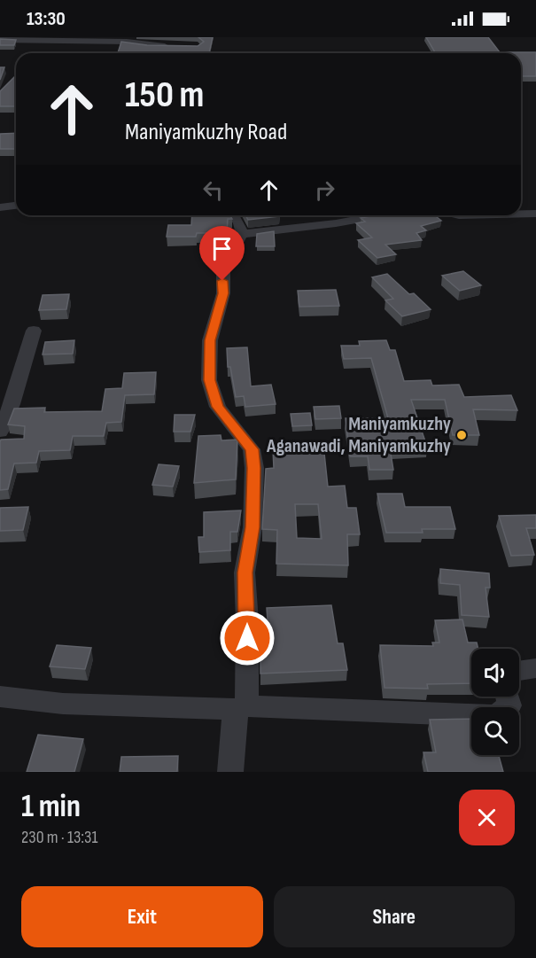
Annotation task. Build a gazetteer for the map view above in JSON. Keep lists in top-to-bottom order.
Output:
{
  "places": ["Maniyamkuzhy Aganawadi, Maniyamkuzhy"],
  "page": {
    "status": "13:30",
    "turn": ["150 m", "Maniyamkuzhy Road"],
    "heading": ["1 min", "230 m · 13:31"],
    "buttons": ["Exit", "Share"]
  }
}
